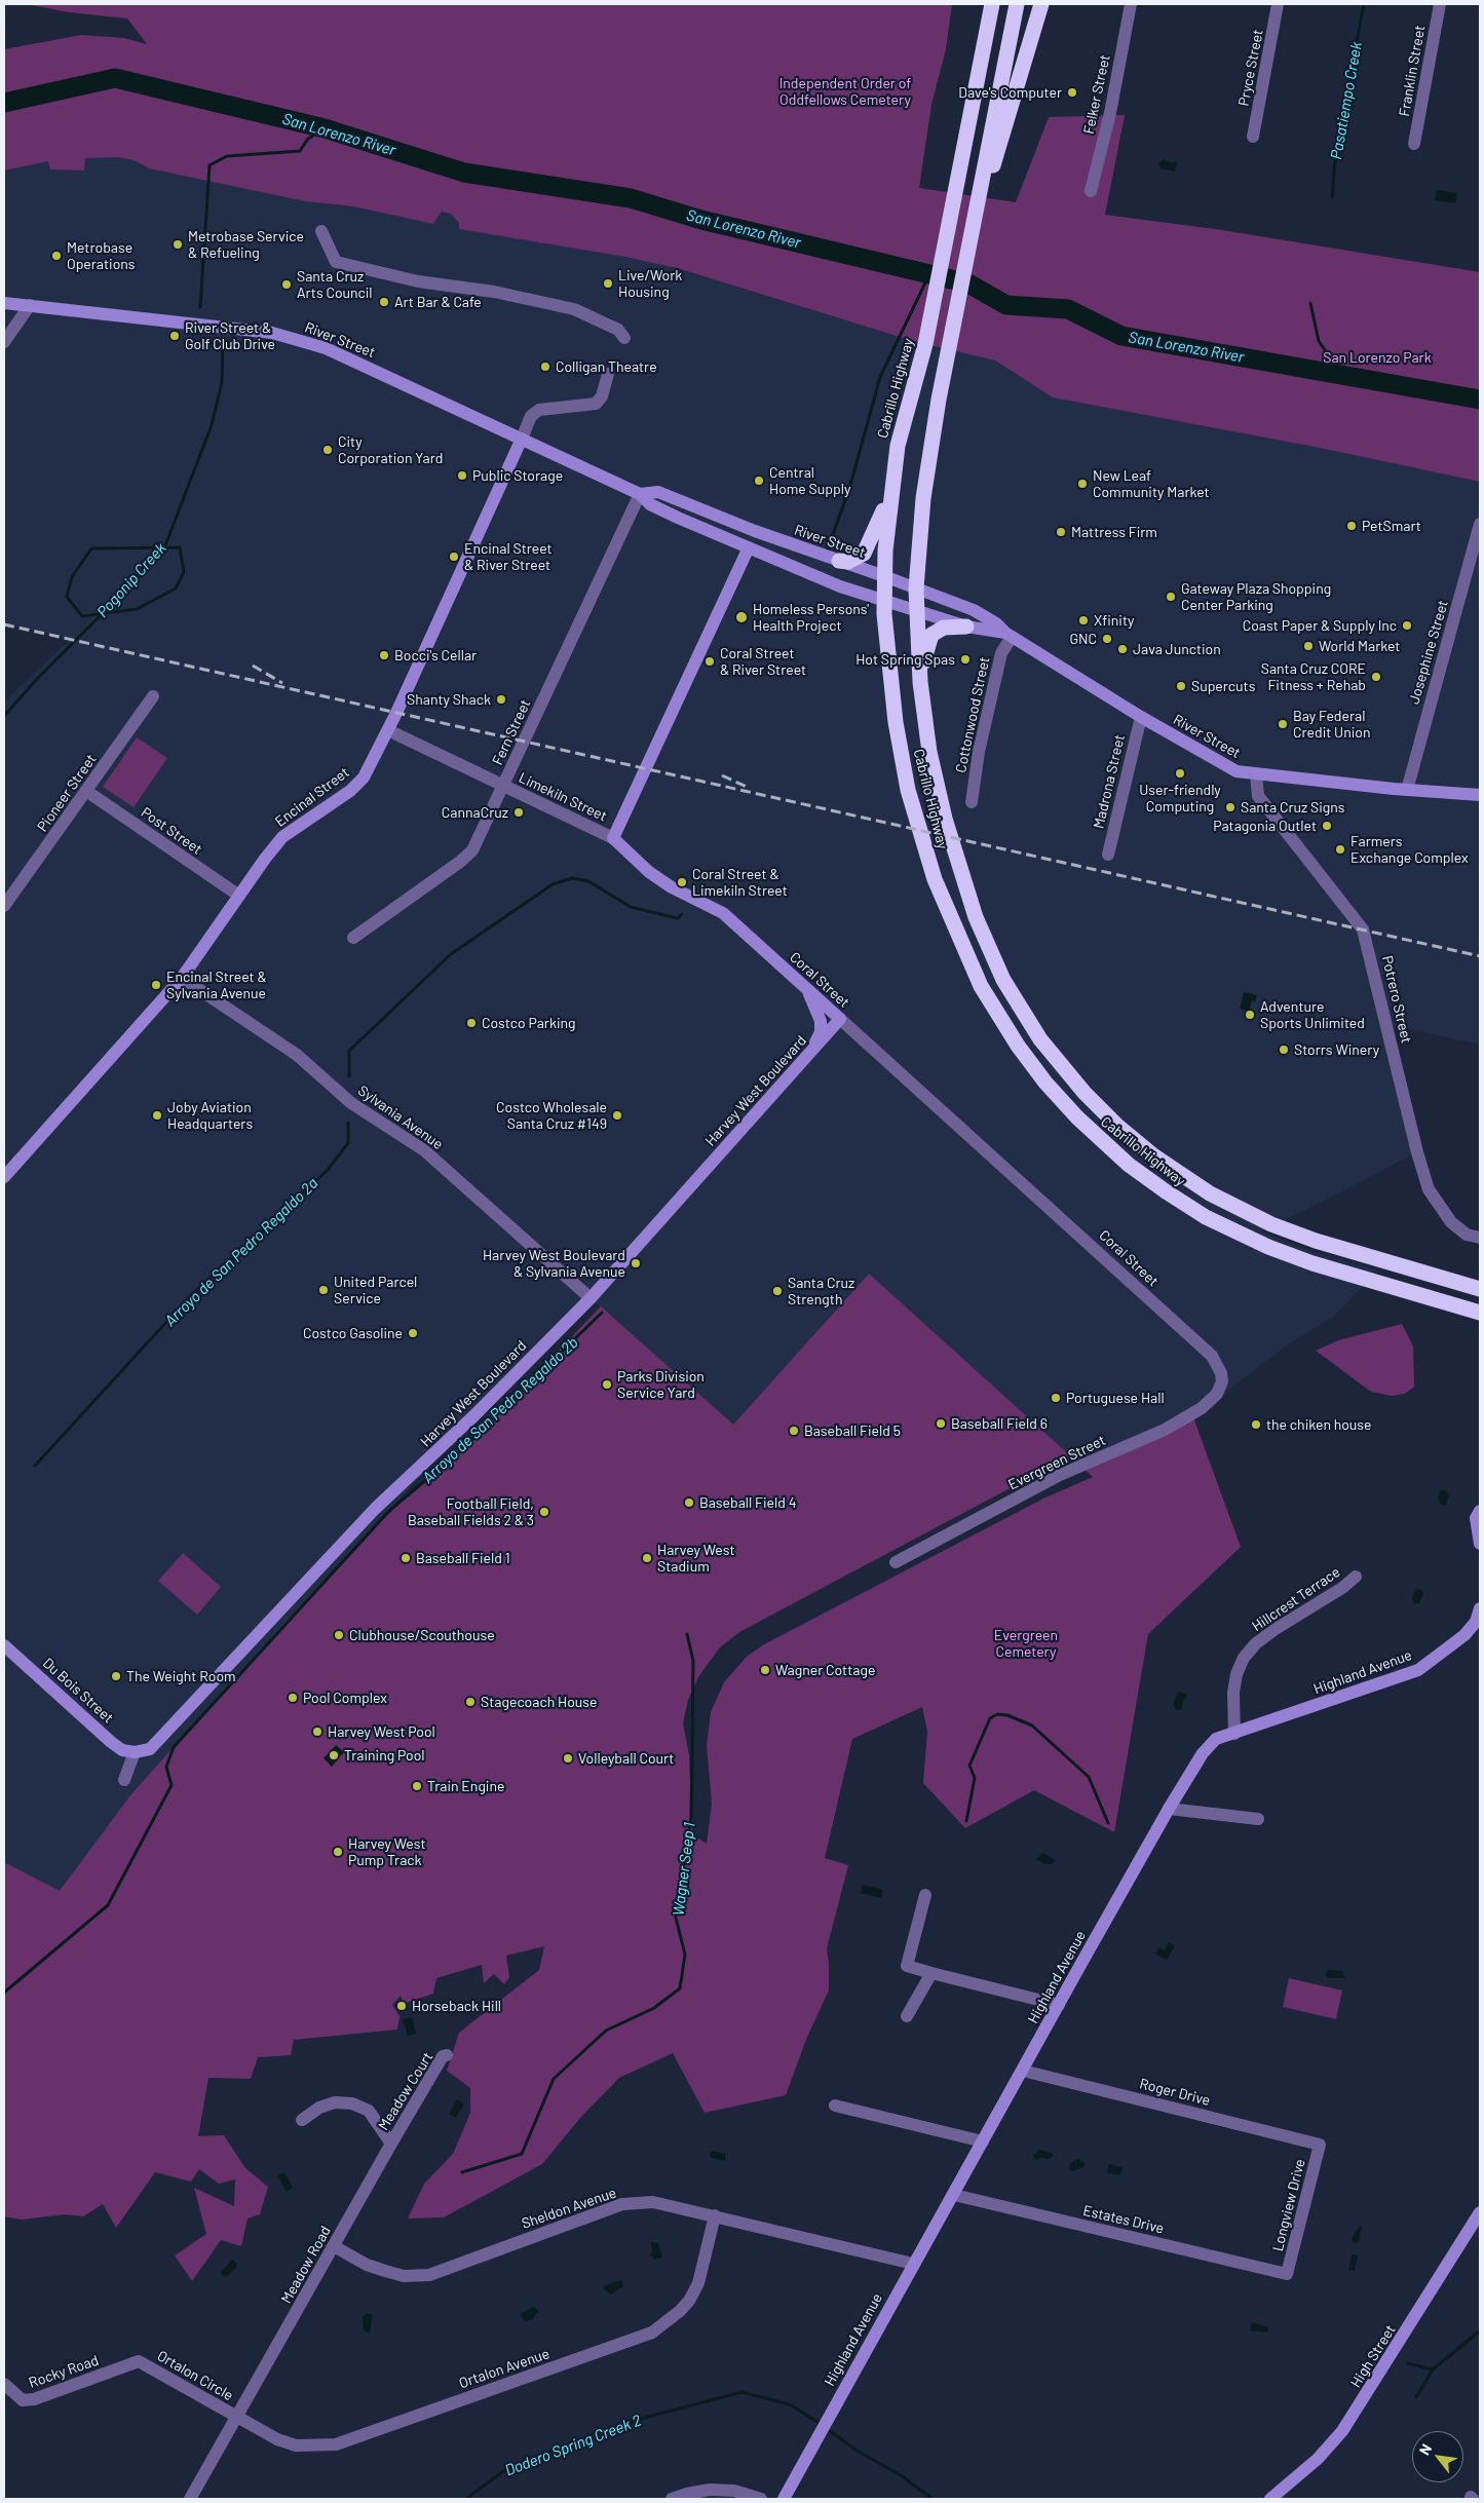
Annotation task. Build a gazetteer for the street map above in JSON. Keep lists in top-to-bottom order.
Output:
{
  "streets": {
    "highway": ["Cabrillo Highway"],
    "street": [
      "Pryce Street",
      "Franklin Street",
      "Felker Street",
      "River Street",
      "Josephine Street",
      "Cottonwood Street",
      "Fern Street",
      "Madrona Street",
      "Pioneer Street",
      "Encinal Street",
      "Limekiln Street",
      "Post Street",
      "Coral Street",
      "Potrero Street",
      "Harvey West Boulevard",
      "Sylvania Avenue",
      "Evergreen Street",
      "Hillcrest Terrace",
      "Highland Avenue",
      "Du Bois Street",
      "Meadow Court",
      "Roger Drive",
      "Longview Drive",
      "Sheldon Avenue",
      "Estates Drive",
      "Meadow Road",
      "High Street",
      "Ortalon Avenue",
      "Rocky Road",
      "Ortalon Circle"
    ]
  },
  "crossings": [
    ["River Street", "Cabrillo Highway"],
    ["River Street", "Josephine Street"],
    ["River Street", "Cottonwood Street"],
    ["River Street", "Fern Street"],
    ["River Street", "Madrona Street"],
    ["River Street", "Encinal Street"],
    ["River Street", "Potrero Street"],
    ["Fern Street", "Limekiln Street"],
    ["Pioneer Street", "Post Street"],
    ["Encinal Street", "Limekiln Street"],
    ["Encinal Street", "Post Street"],
    ["Encinal Street", "Sylvania Avenue"],
    ["Limekiln Street", "Coral Street"],
    ["Coral Street", "Harvey West Boulevard"],
    ["Coral Street", "Evergreen Street"],
    ["Harvey West Boulevard", "Sylvania Avenue"],
    ["Harvey West Boulevard", "Du Bois Street"],
    ["Hillcrest Terrace", "Highland Avenue"],
    ["Highland Avenue", "Roger Drive"],
    ["Highland Avenue", "Sheldon Avenue"],
    ["Highland Avenue", "Estates Drive"],
    ["Meadow Court", "Meadow Road"],
    ["Roger Drive", "Longview Drive"],
    ["Longview Drive", "Estates Drive"],
    ["Sheldon Avenue", "Meadow Road"],
    ["Sheldon Avenue", "Ortalon Avenue"],
    ["Meadow Road", "Ortalon Avenue"],
    ["Meadow Road", "Ortalon Circle"],
    ["Ortalon Avenue", "Ortalon Circle"],
    ["Rocky Road", "Ortalon Circle"]
  ],
  "water": [
    "Pasatiempo Creek",
    "San Lorenzo River",
    "Pogonip Creek",
    "Arroyo de San Pedro Regaldo 2a",
    "Arroyo de San Pedro Regaldo 2b",
    "Wagner Seep 1",
    "Dodero Spring Creek 2"
  ],
  "parks": ["Independent Order of Oddfellows Cemetery", "San Lorenzo Park", "Evergreen Cemetery"],
  "places": [
    "Dave's Computer",
    "Metrobase Service & Refueling",
    "Metrobase Operations",
    "Live/Work Housing",
    "Santa Cruz Arts Council",
    "Art Bar & Cafe",
    "River Street & Golf Club Drive",
    "Colligan Theatre",
    "City Corporation Yard",
    "Public Storage",
    "Central Home Supply",
    "New Leaf Community Market",
    "PetSmart",
    "Mattress Firm",
    "Encinal Street & River Street",
    "Gateway Plaza Shopping Center Parking",
    "Homeless Persons' Health Project",
    "Xfinity",
    "Coast Paper & Supply Inc",
    "GNC",
    "World Market",
    "Java Junction",
    "Bocci's Cellar",
    "Hot Spring Spas",
    "Coral Street & River Street",
    "Santa Cruz CORE Fitness + Rehab",
    "Supercuts",
    "Shanty Shack",
    "Bay Federal Credit Union",
    "User-friendly Computing",
    "Santa Cruz Signs",
    "CannaCruz",
    "Patagonia Outlet",
    "Farmers Exchange Complex",
    "Coral Street & Limekiln Street",
    "Encinal Street & Sylvania Avenue",
    "Adventure Sports Unlimited",
    "Costco Parking",
    "Storrs Winery",
    "Joby Aviation Headquarters",
    "Costco Wholesale Santa Cruz #149",
    "Harvey West Boulevard & Sylvania Avenue",
    "United Parcel Service",
    "Santa Cruz Strength",
    "Costco Gasoline",
    "Parks Division Service Yard",
    "Portuguese Hall",
    "Baseball Field 6",
    "the chiken house",
    "Baseball Field 5",
    "Baseball Field 4",
    "Football Field, Baseball Fields 2 & 3",
    "Baseball Field 1",
    "Harvey West Stadium",
    "Clubhouse/Scouthouse",
    "Wagner Cottage",
    "The Weight Room",
    "Pool Complex",
    "Stagecoach House",
    "Harvey West Pool",
    "Training Pool",
    "Volleyball Court",
    "Train Engine",
    "Harvey West Pump Track",
    "Horseback Hill"
  ],
  "north": "top left"
}
